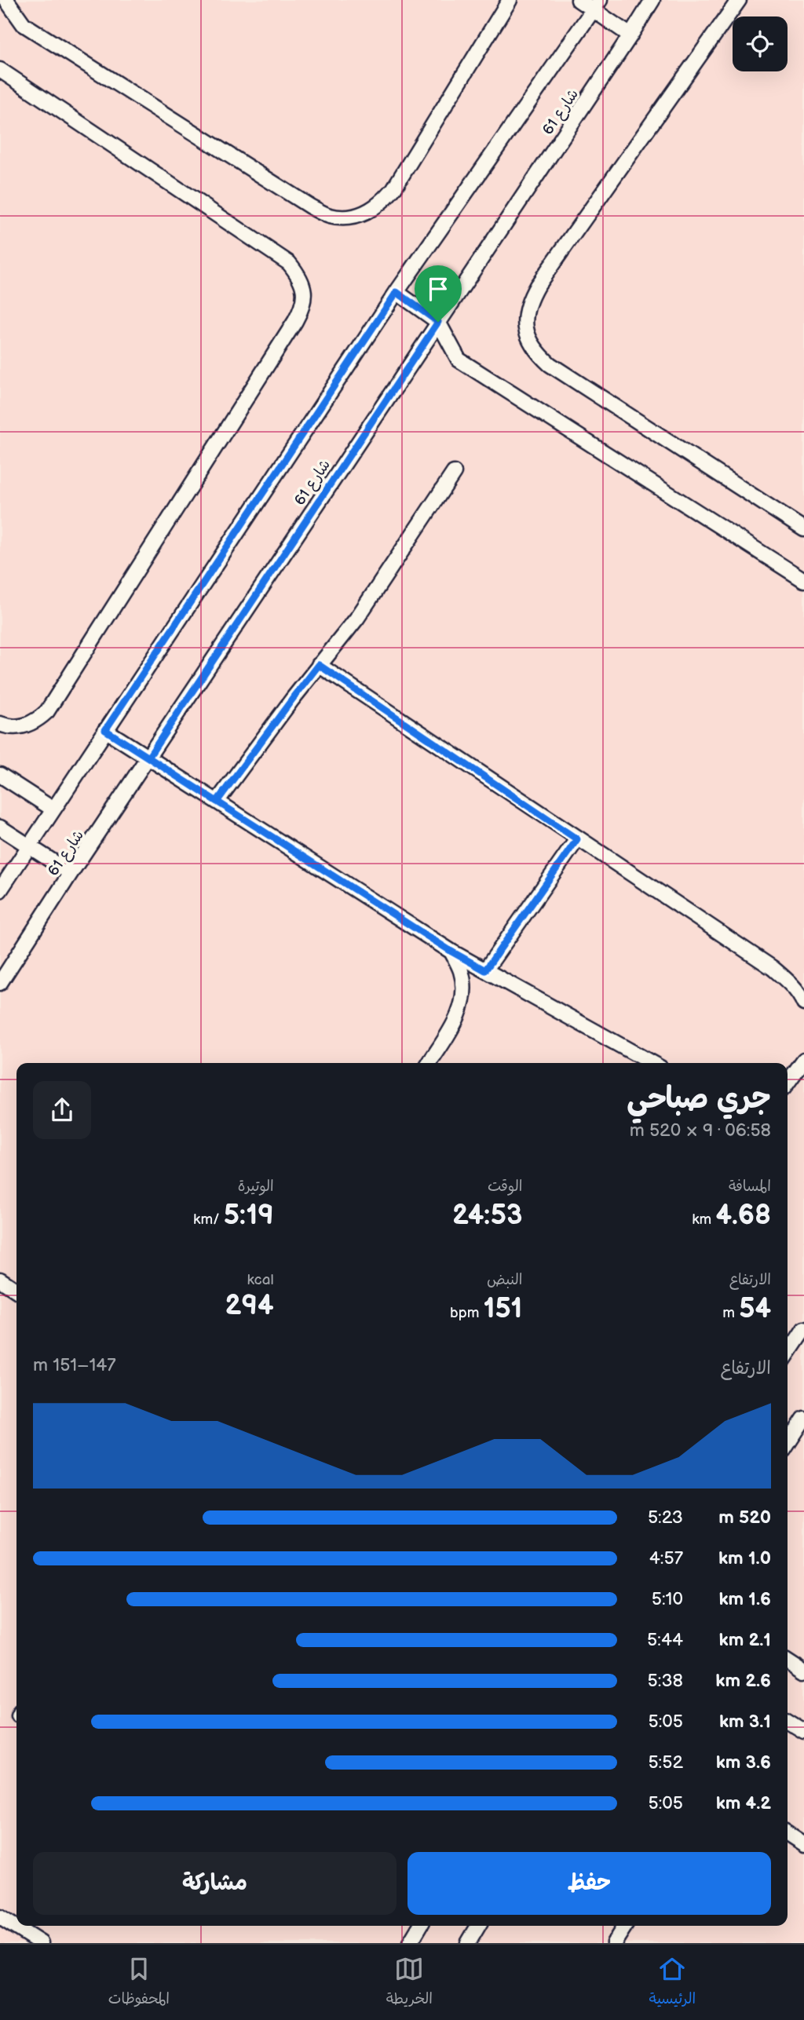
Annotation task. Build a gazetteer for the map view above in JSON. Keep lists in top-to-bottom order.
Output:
{
  "streets": {
    "lane": ["شارع 61"]
  },
  "page": {
    "heading": ["جري صباحي", "06:58 · 9 × 520 m"],
    "stats": [
      ["المسافة", "4.68 km"],
      ["الوقت", "24:53"],
      ["الوتيرة", "5:19 /km"],
      ["الارتفاع", "54 m"],
      ["النبض", "151 bpm"],
      ["kcal", "294"]
    ],
    "chart": ["الارتفاع", "147–151 m"],
    "list": [
      {
        "name": "520 m",
        "note": "5:23"
      },
      {
        "name": "1.0 km",
        "note": "4:57"
      },
      {
        "name": "1.6 km",
        "note": "5:10"
      },
      {
        "name": "2.1 km",
        "note": "5:44"
      },
      {
        "name": "2.6 km",
        "note": "5:38"
      },
      {
        "name": "3.1 km",
        "note": "5:05"
      },
      {
        "name": "3.6 km",
        "note": "5:52"
      },
      {
        "name": "4.2 km",
        "note": "5:05"
      }
    ],
    "buttons": ["حفظ", "مشاركة"],
    "tabs": ["الرئيسية", "الخريطة", "المحفوظات"]
  }
}
